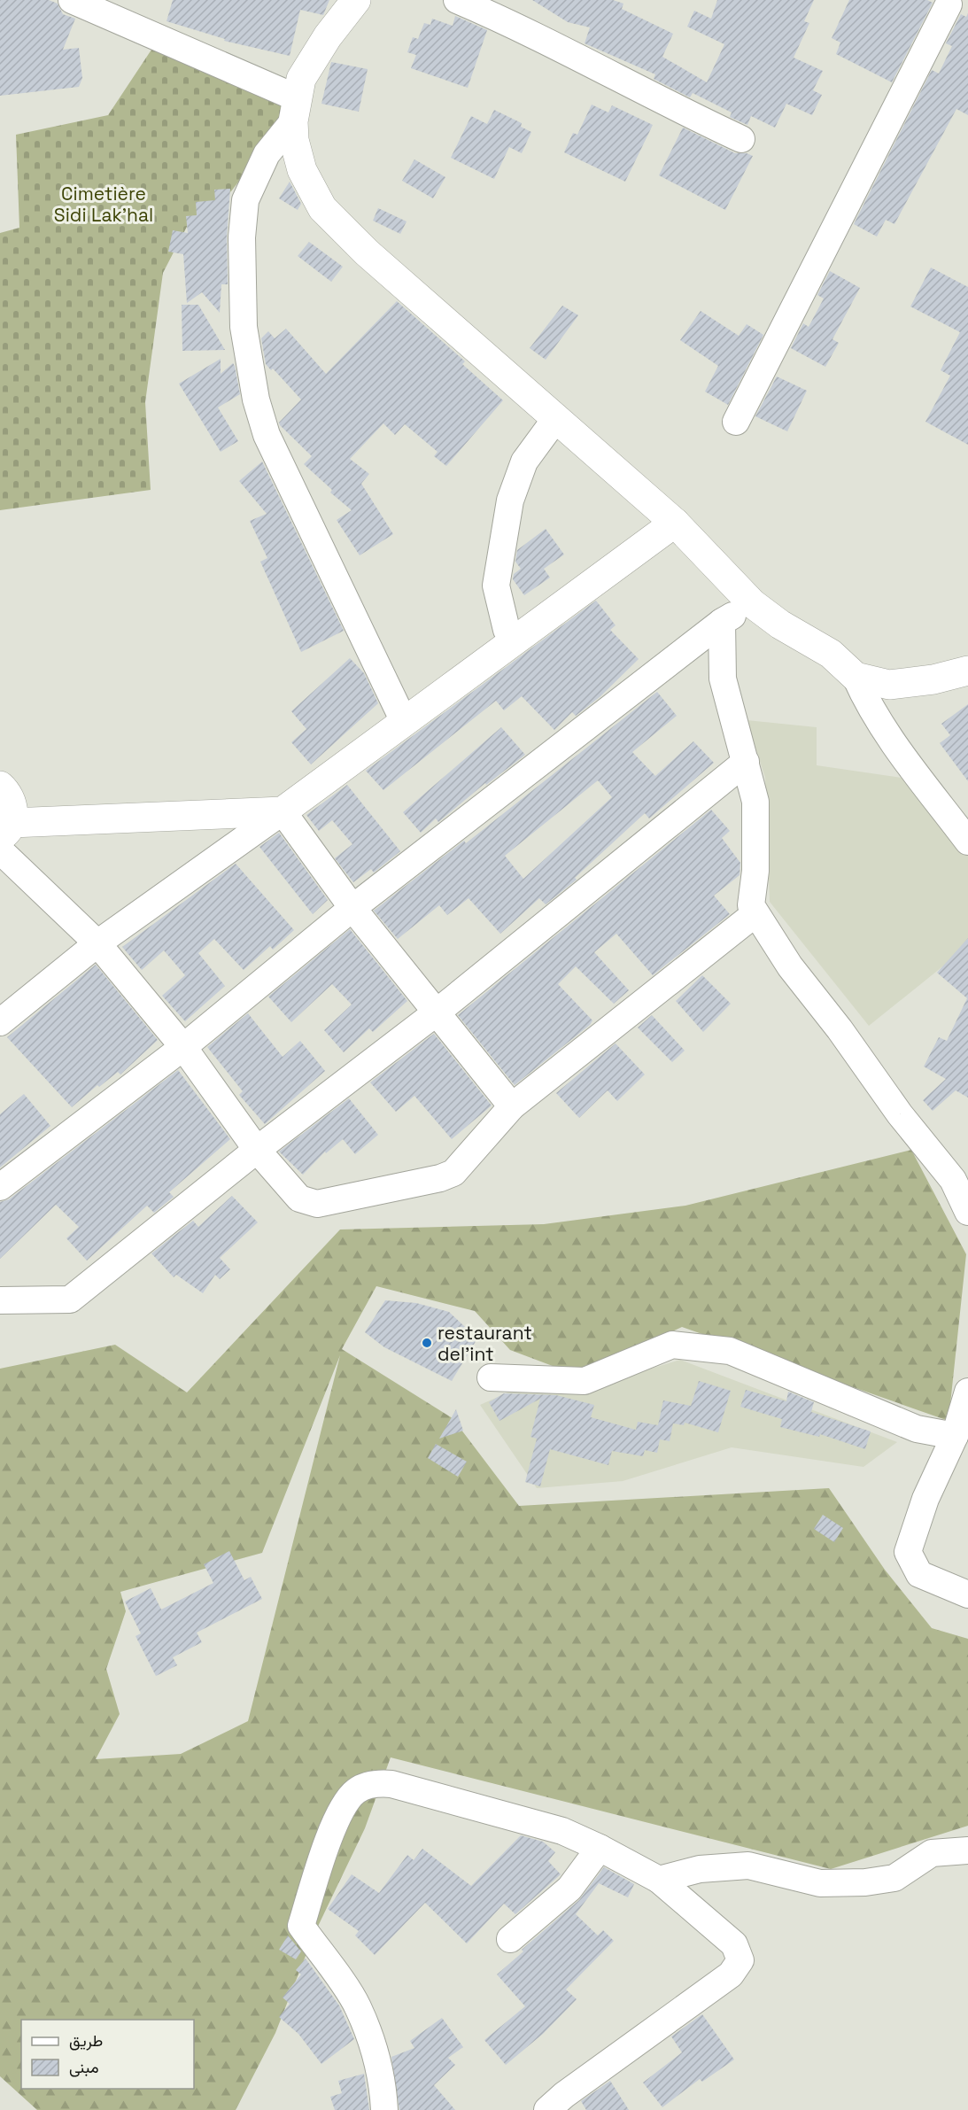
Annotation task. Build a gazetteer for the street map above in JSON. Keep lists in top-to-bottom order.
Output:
{
  "parks": ["Cimetière Sidi Lak'hal"],
  "places": ["restaurant del'int"],
  "legend": ["طريق", "مبنى"]
}
